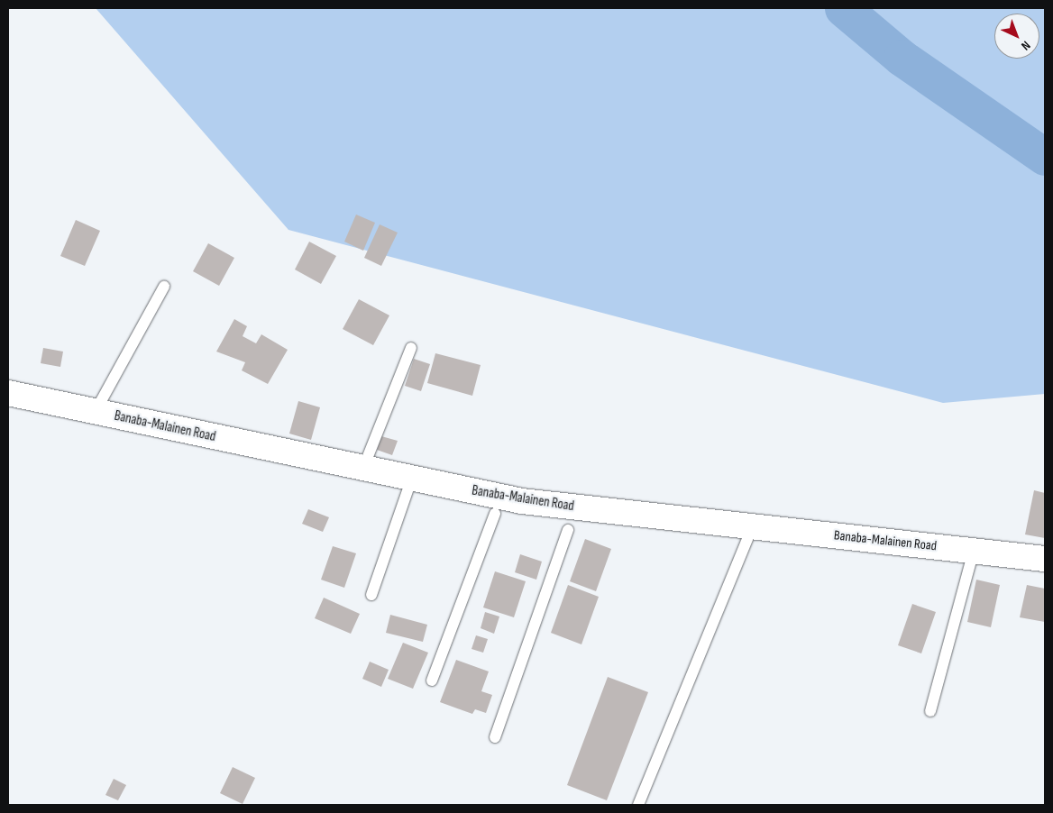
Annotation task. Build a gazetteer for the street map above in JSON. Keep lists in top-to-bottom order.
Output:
{
  "streets": {
    "street": ["Banaba-Malainen Road"]
  },
  "north": "bottom right"
}
